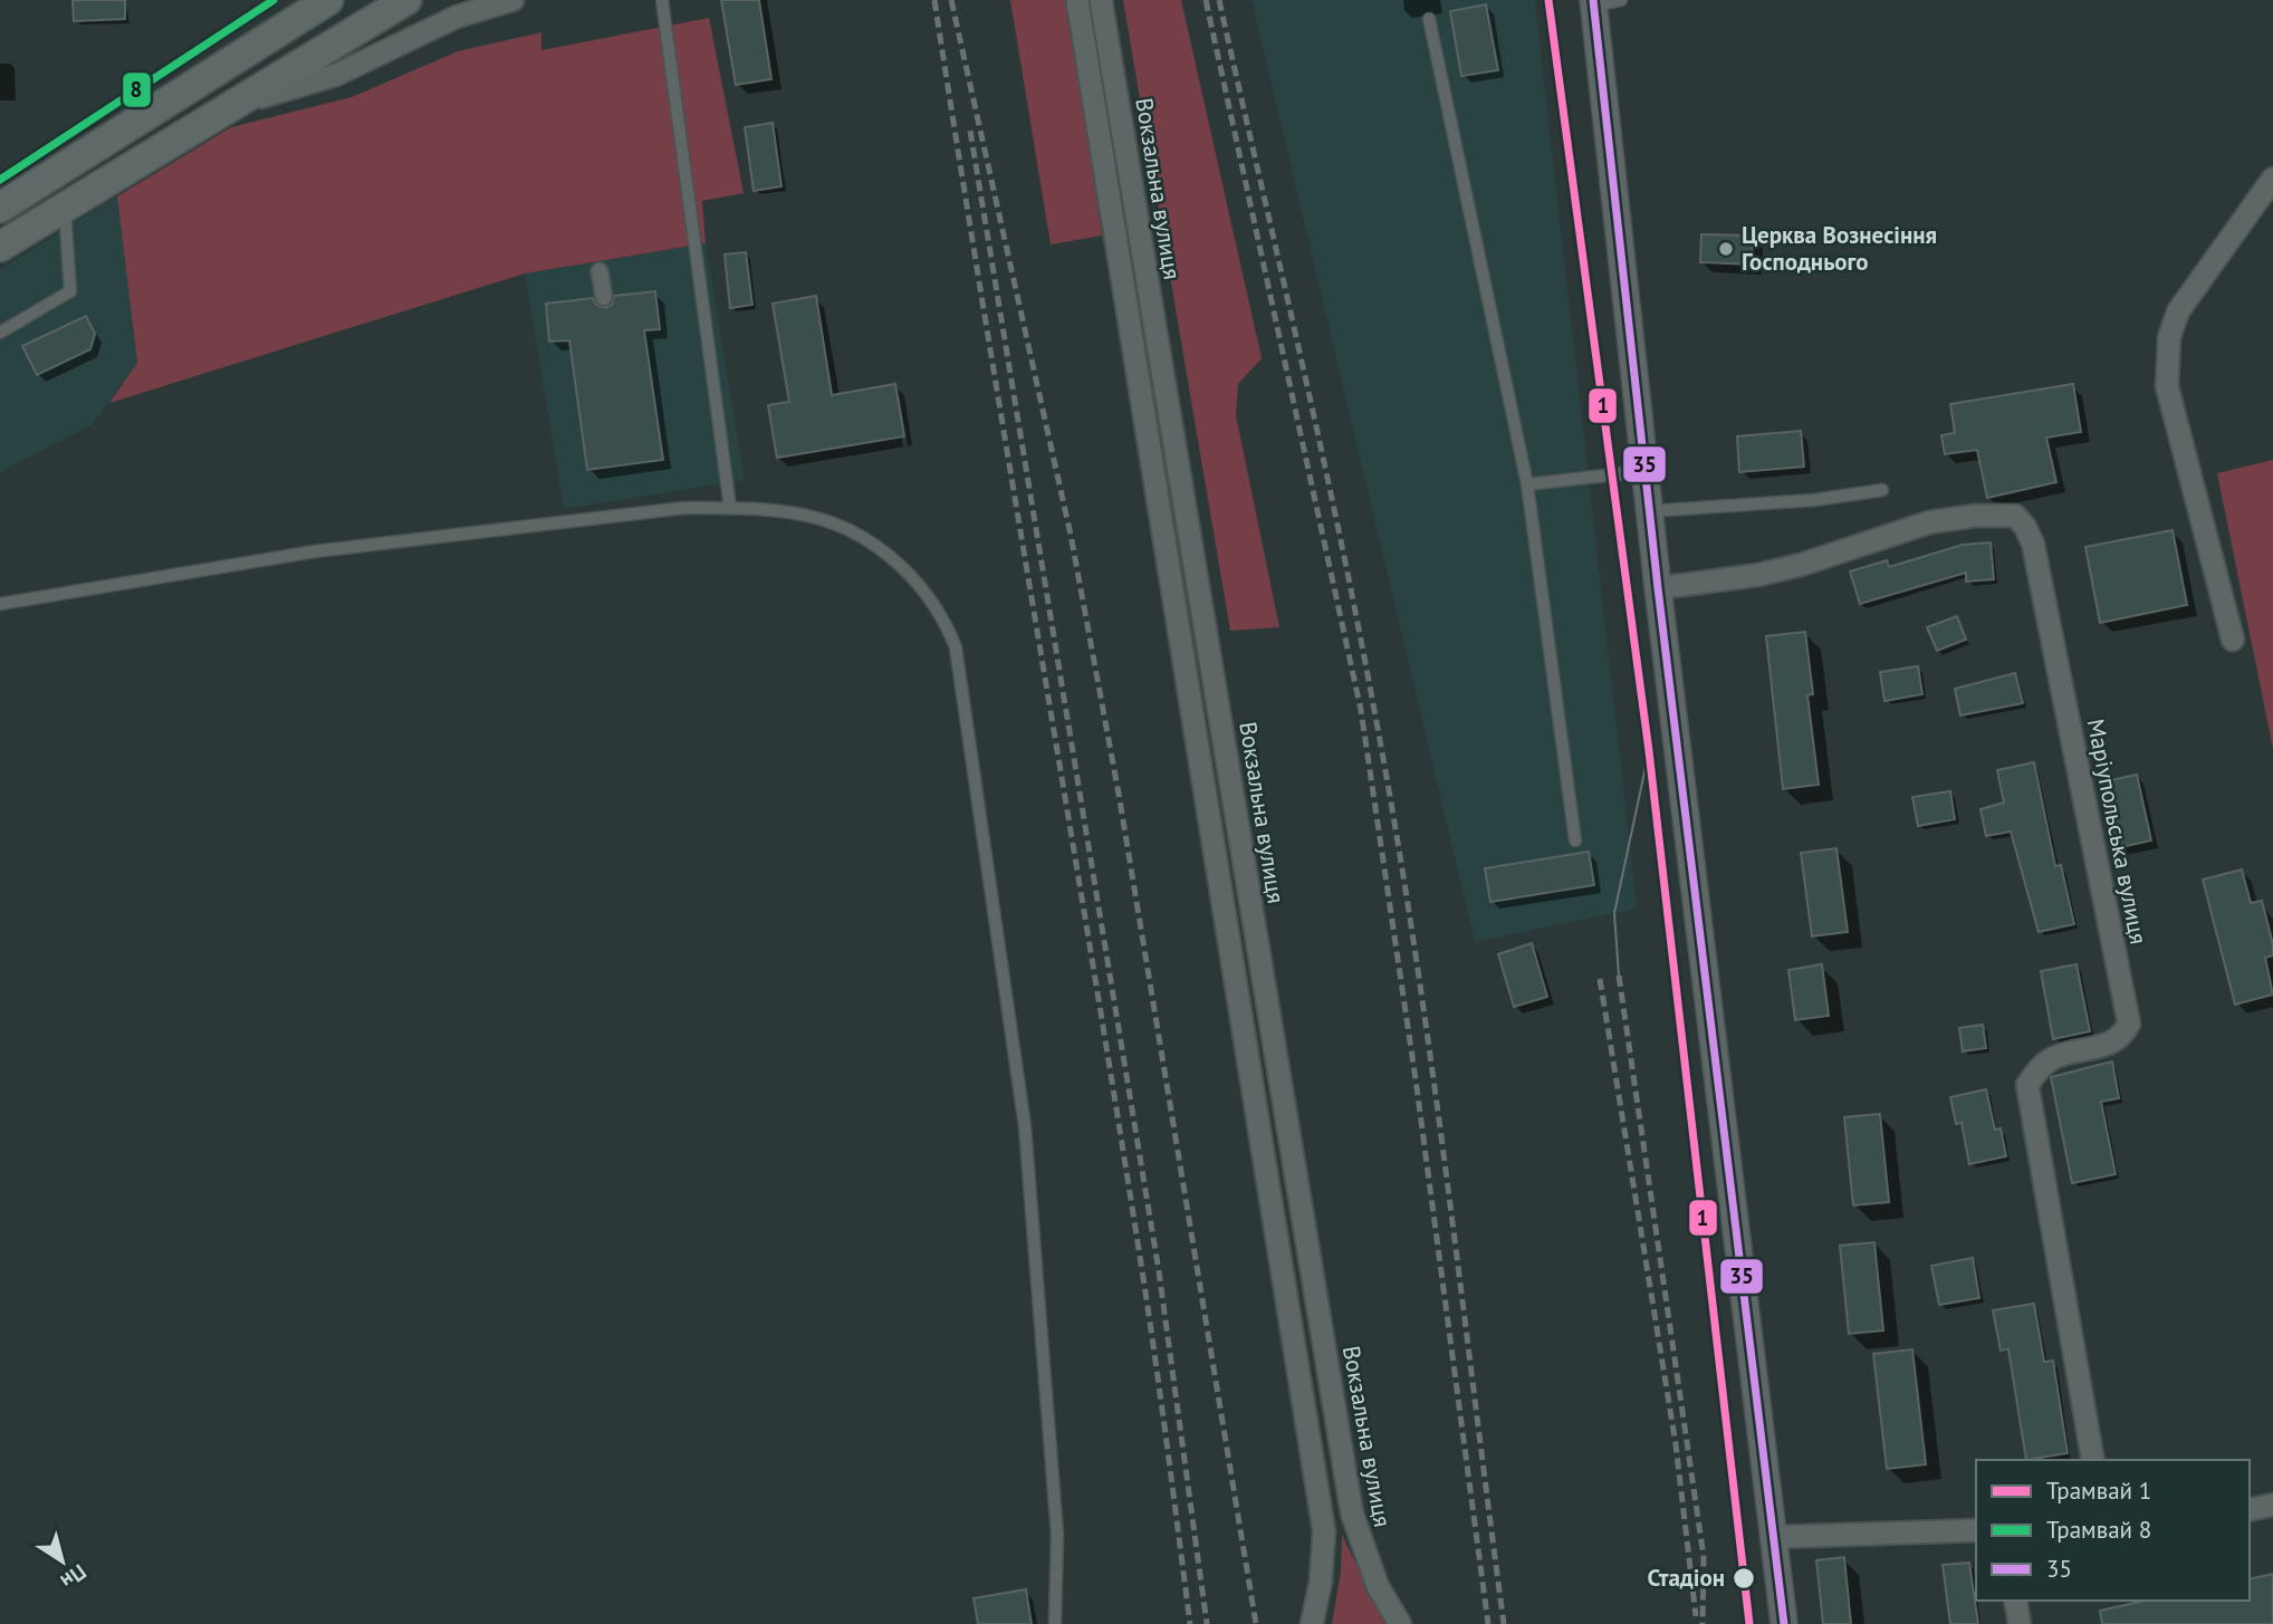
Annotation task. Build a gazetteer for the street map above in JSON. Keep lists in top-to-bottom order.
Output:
{
  "streets": {
    "street": ["Вокзальна вулиця", "Маріупольська вулиця"]
  },
  "places": ["Церква Вознесіння Господнього", "Стадіон"],
  "lines": ["tram line 1", "tram line 8", "transit line 35"],
  "legend": ["Трамвай 1", "Трамвай 8", "35"],
  "north": "bottom right"
}
